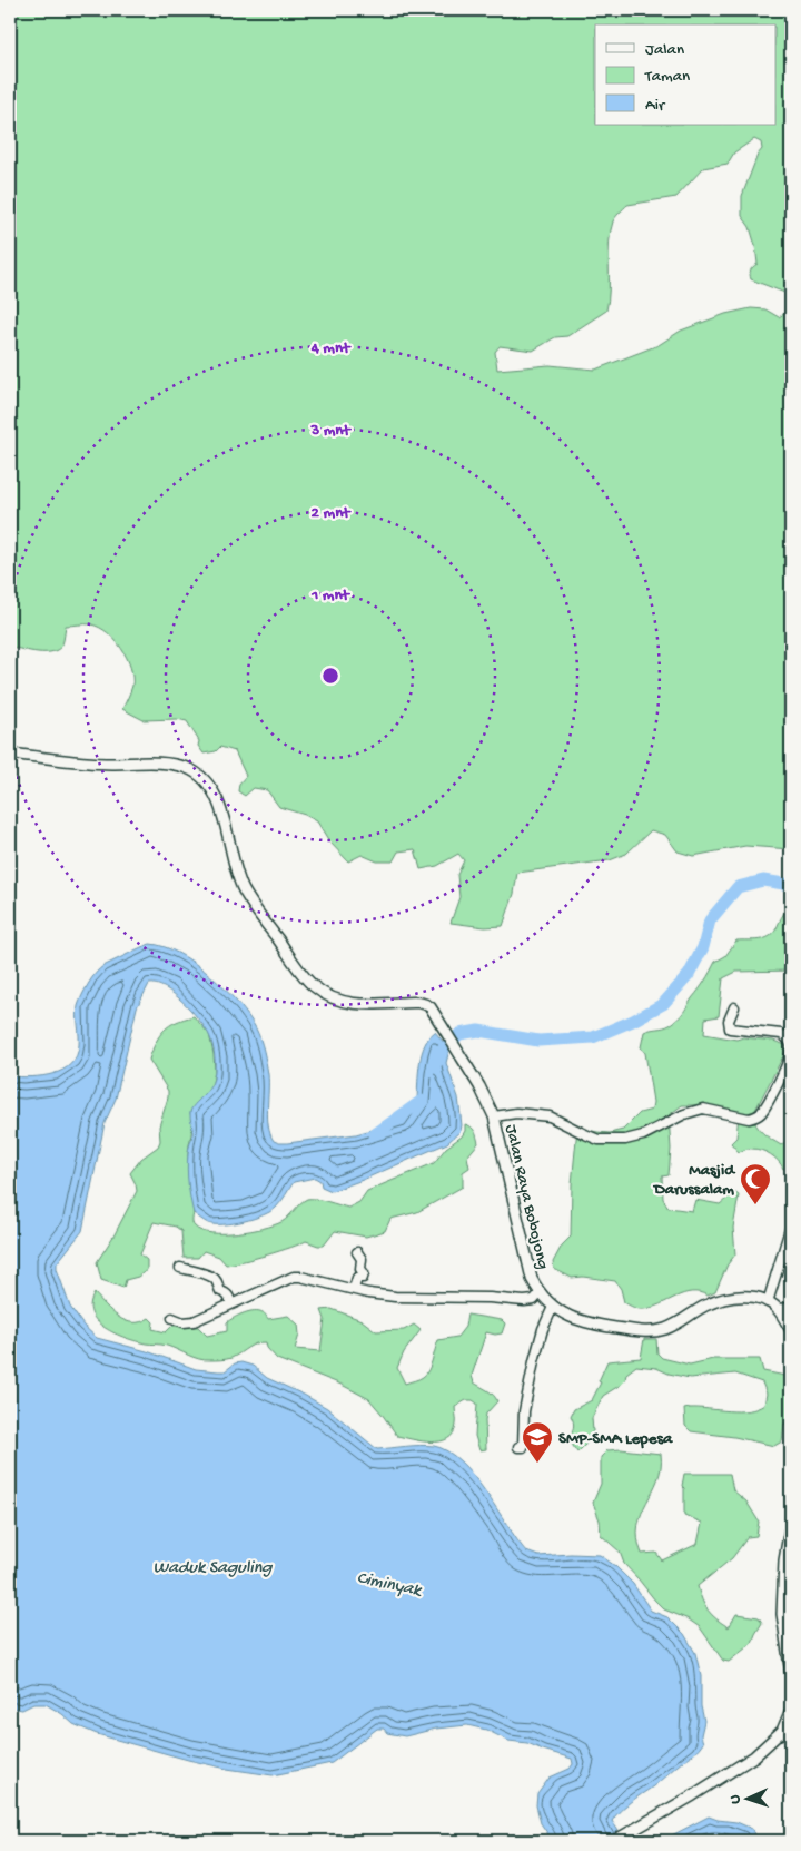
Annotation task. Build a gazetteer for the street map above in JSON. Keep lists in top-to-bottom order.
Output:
{
  "streets": {
    "main road": ["Jalan Raya Bobojong"]
  },
  "water": ["Waduk Saguling", "Ciminyak"],
  "places": {
    "mosque": ["Masjid Darussalam"],
    "school or university": ["SMP-SMA Lepesa"]
  },
  "legend": ["Jalan", "Taman", "Air"],
  "north": "left",
  "rings": [
    "4 mnt",
    "3 mnt",
    "2 mnt",
    "1 mnt"
  ]
}
